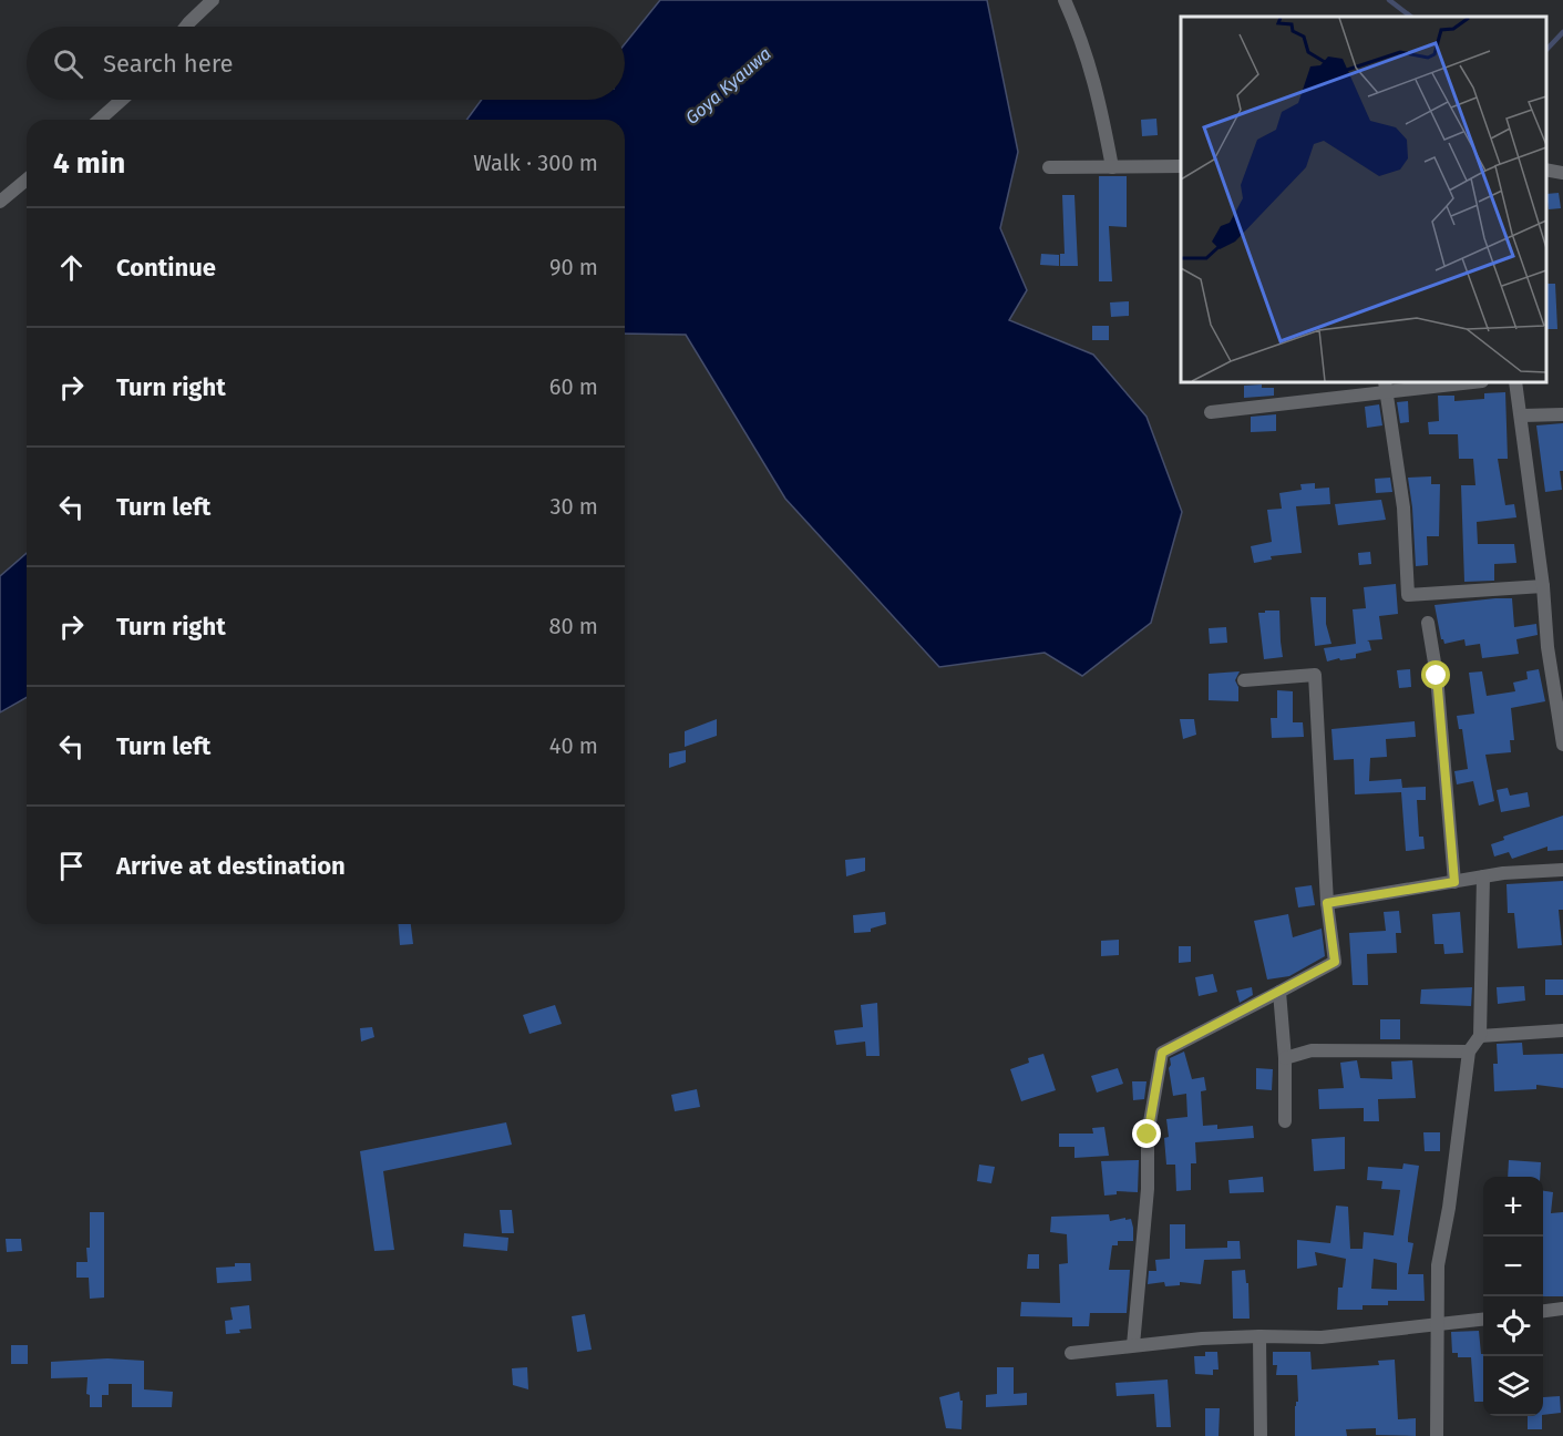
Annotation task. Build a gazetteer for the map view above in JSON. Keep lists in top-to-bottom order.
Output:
{
  "water": ["Goya Kyauwa"],
  "page": {
    "search": "Search here",
    "heading": ["4 min", "Walk · 300 m"],
    "list": [
      ["Continue", "90 m"],
      ["Turn right", "60 m"],
      ["Turn left", "30 m"],
      ["Turn right", "80 m"],
      ["Turn left", "40 m"],
      "Arrive at destination"
    ],
    "map_buttons": ["+", "−"]
  }
}
